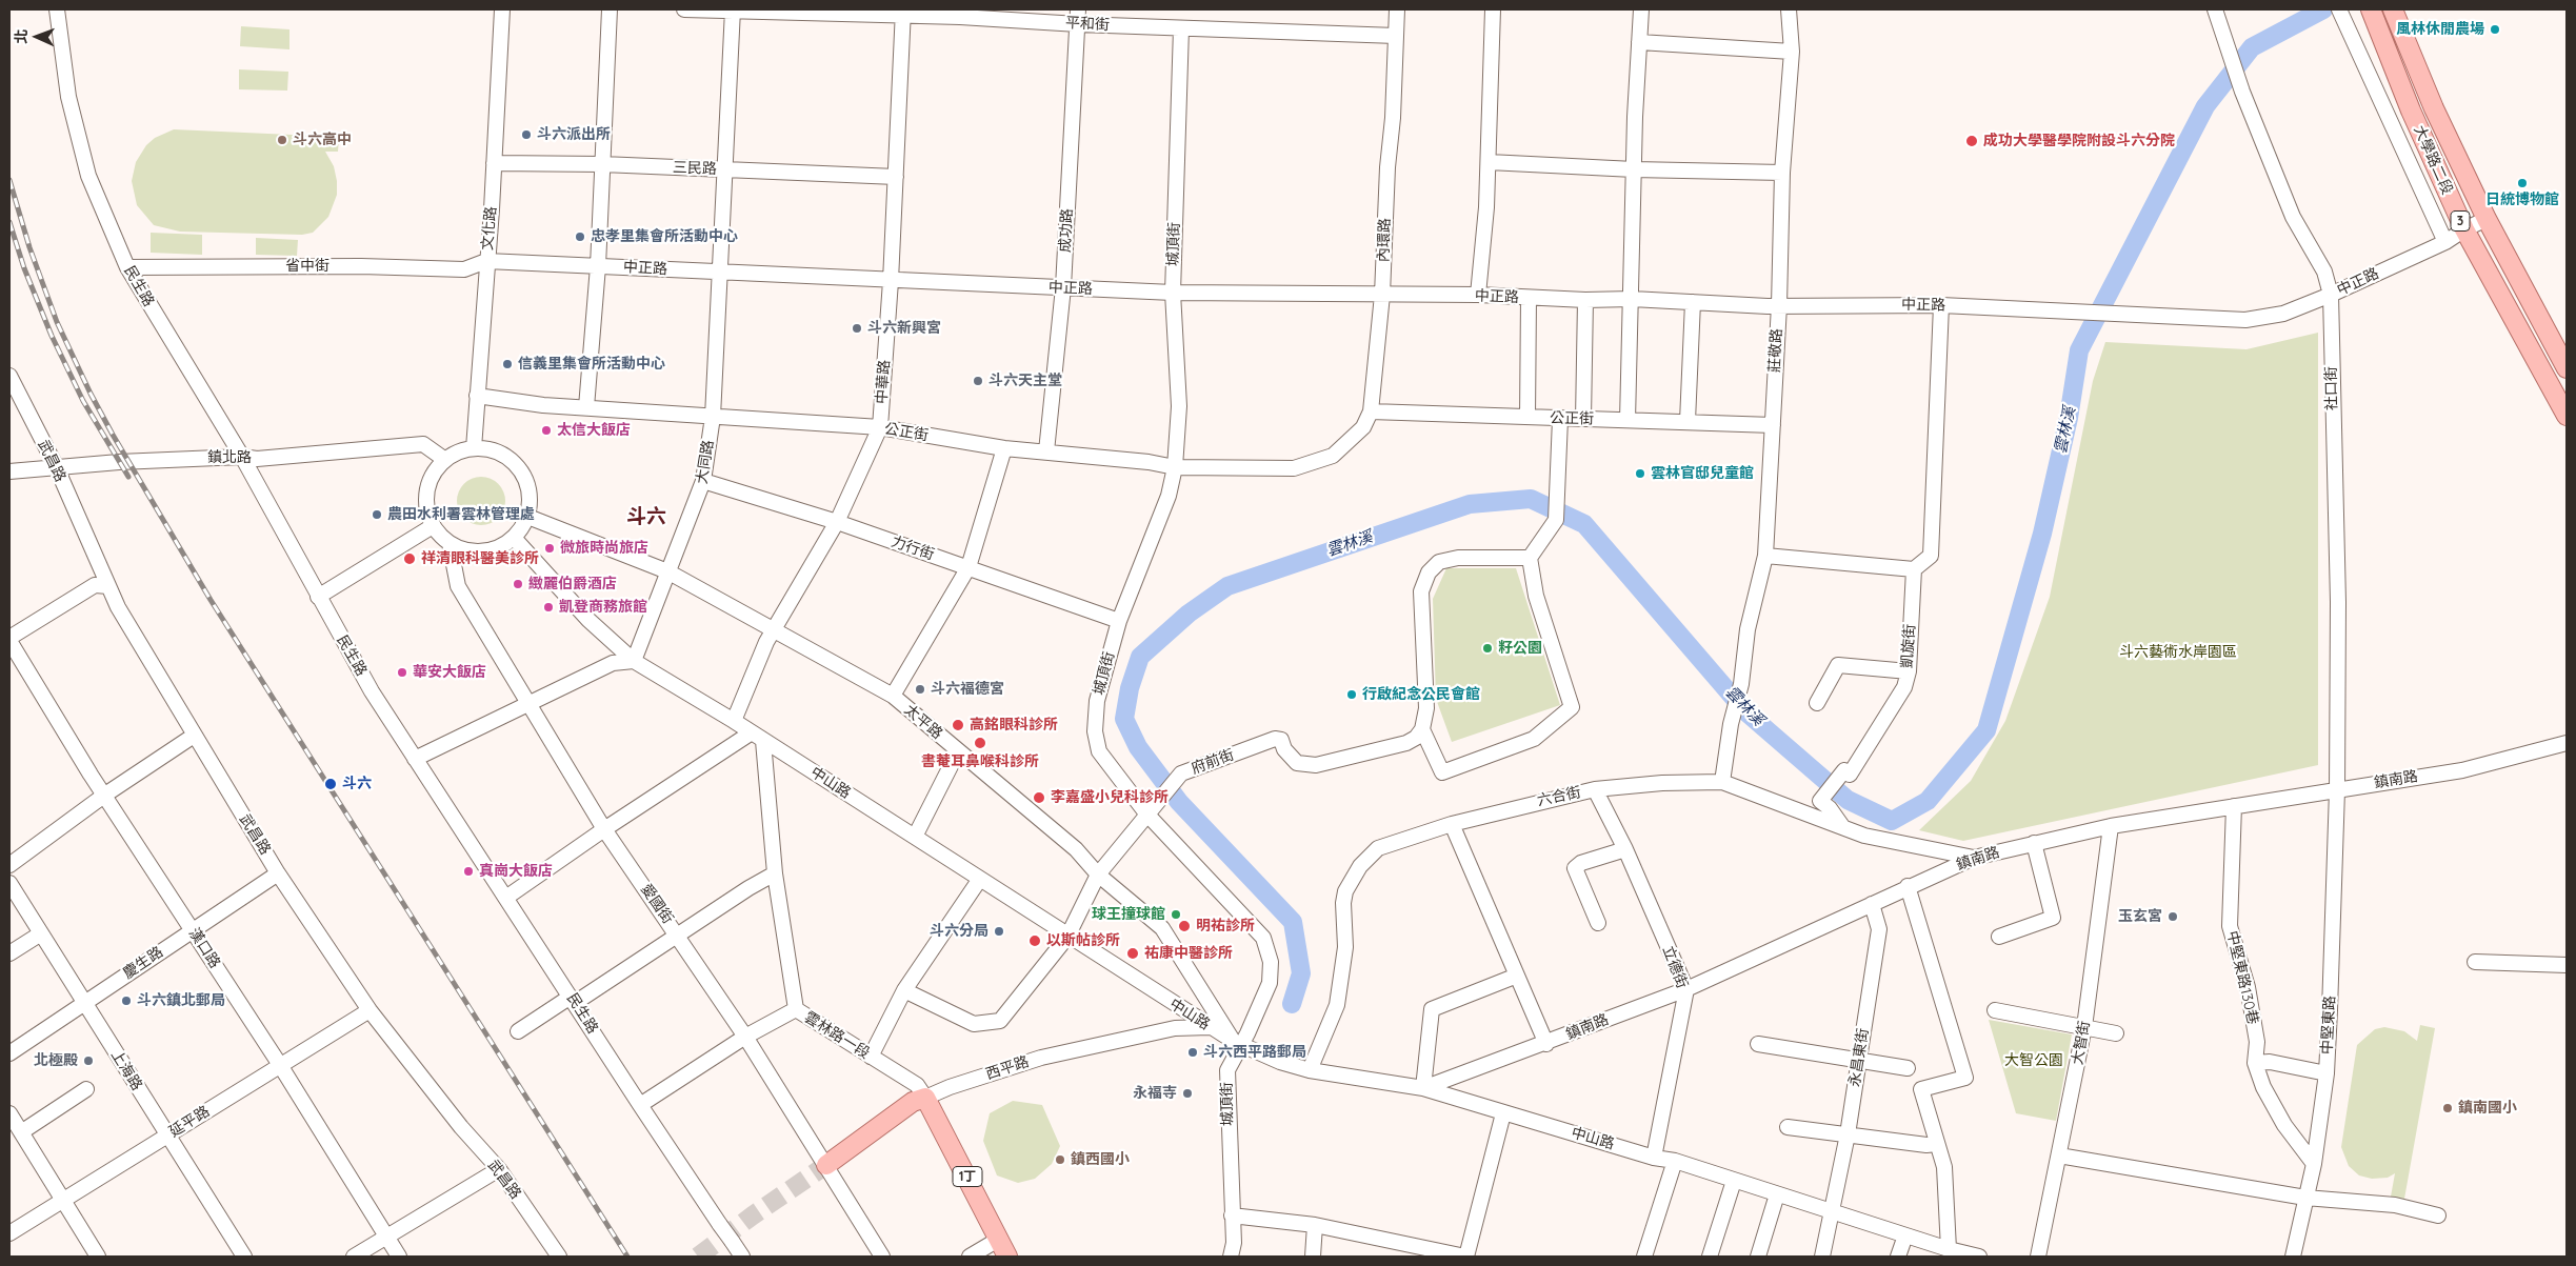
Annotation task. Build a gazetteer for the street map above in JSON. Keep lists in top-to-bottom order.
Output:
{
  "streets": {
    "main road": [
      "大學路二段",
      "3",
      "雲林路一段",
      "西平路",
      "1丁"
    ],
    "street": [
      "平和街",
      "三民路",
      "文化路",
      "成功路",
      "內環路",
      "城頂街",
      "省中街",
      "中正路",
      "民生路",
      "莊敬路",
      "中華路",
      "社口街",
      "公正街",
      "鎮北路",
      "武昌路",
      "大同路",
      "力行街",
      "凱旋街",
      "太平路",
      "府前街",
      "鎮南路",
      "中山路",
      "六合街",
      "愛國街",
      "漢口路",
      "慶生路",
      "立德街",
      "中堅東路130巷",
      "中堅東路",
      "大智街",
      "永昌東街",
      "上海路",
      "延平路"
    ]
  },
  "crossings": [
    ["平和街", "成功路"],
    ["平和街", "內環路"],
    ["平和街", "城頂街"],
    ["平和街", "中華路"],
    ["平和街", "大同路"],
    ["大學路二段", "中正路"],
    ["三民路", "文化路"],
    ["三民路", "中華路"],
    ["三民路", "大同路"],
    ["文化路", "省中街"],
    ["文化路", "中正路"],
    ["文化路", "公正街"],
    ["文化路", "鎮北路"],
    ["文化路", "太平路"],
    ["文化路", "中山路"],
    ["文化路", "愛國街"],
    ["成功路", "中正路"],
    ["成功路", "公正街"],
    ["內環路", "中正路"],
    ["內環路", "公正街"],
    ["城頂街", "中正路"],
    ["城頂街", "公正街"],
    ["城頂街", "力行街"],
    ["城頂街", "太平路"],
    ["城頂街", "府前街"],
    ["城頂街", "中山路"],
    ["省中街", "中正路"],
    ["省中街", "民生路"],
    ["中正路", "莊敬路"],
    ["中正路", "中華路"],
    ["中正路", "社口街"],
    ["中正路", "大同路"],
    ["民生路", "鎮北路"],
    ["莊敬路", "公正街"],
    ["莊敬路", "六合街"],
    ["中華路", "公正街"],
    ["中華路", "力行街"],
    ["中華路", "太平路"],
    ["中華路", "中山路"],
    ["社口街", "鎮南路"],
    ["社口街", "中堅東路"],
    ["公正街", "大同路"],
    ["鎮北路", "武昌路"],
    ["鎮北路", "太平路"],
    ["鎮北路", "中山路"],
    ["鎮北路", "愛國街"],
    ["武昌路", "慶生路"],
    ["武昌路", "延平路"],
    ["大同路", "力行街"],
    ["大同路", "太平路"],
    ["大同路", "中山路"],
    ["凱旋街", "六合街"],
    ["太平路", "府前街"],
    ["太平路", "中山路"],
    ["太平路", "愛國街"],
    ["府前街", "中山路"],
    ["鎮南路", "中山路"],
    ["鎮南路", "六合街"],
    ["鎮南路", "立德街"],
    ["鎮南路", "中堅東路130巷"],
    ["鎮南路", "中堅東路"],
    ["鎮南路", "大智街"],
    ["鎮南路", "永昌東街"],
    ["中山路", "六合街"],
    ["中山路", "愛國街"],
    ["中山路", "立德街"],
    ["中山路", "雲林路一段"],
    ["中山路", "永昌東街"],
    ["中山路", "西平路"],
    ["六合街", "立德街"],
    ["愛國街", "西平路"],
    ["漢口路", "慶生路"],
    ["漢口路", "延平路"],
    ["慶生路", "上海路"],
    ["中堅東路130巷", "中堅東路"],
    ["雲林路一段", "西平路"],
    ["上海路", "延平路"]
  ],
  "districts": ["斗六"],
  "water": ["雲林溪"],
  "parks": ["斗六藝術水岸園區", "大智公園"],
  "places": [
    "風林休閒農場",
    "斗六派出所",
    "斗六高中",
    "成功大學醫學院附設斗六分院",
    "日統博物館",
    "忠孝里集會所活動中心",
    "斗六新興宮",
    "信義里集會所活動中心",
    "斗六天主堂",
    "太信大飯店",
    "雲林官邸兒童館",
    "農田水利署雲林管理處",
    "微旅時尚旅店",
    "祥清眼科醫美診所",
    "緻麗伯爵酒店",
    "凱登商務旅館",
    "籽公園",
    "華安大飯店",
    "斗六福德宮",
    "行啟紀念公民會館",
    "高銘眼科診所",
    "書菴耳鼻喉科診所",
    "斗六",
    "李嘉盛小兒科診所",
    "真崗大飯店",
    "球王撞球館",
    "玉玄宮",
    "明祐診所",
    "斗六分局",
    "以斯帖診所",
    "祐康中醫診所",
    "斗六鎮北郵局",
    "斗六西平路郵局",
    "北極殿",
    "永福寺",
    "鎮南國小",
    "鎮西國小"
  ],
  "north": "left"
}
